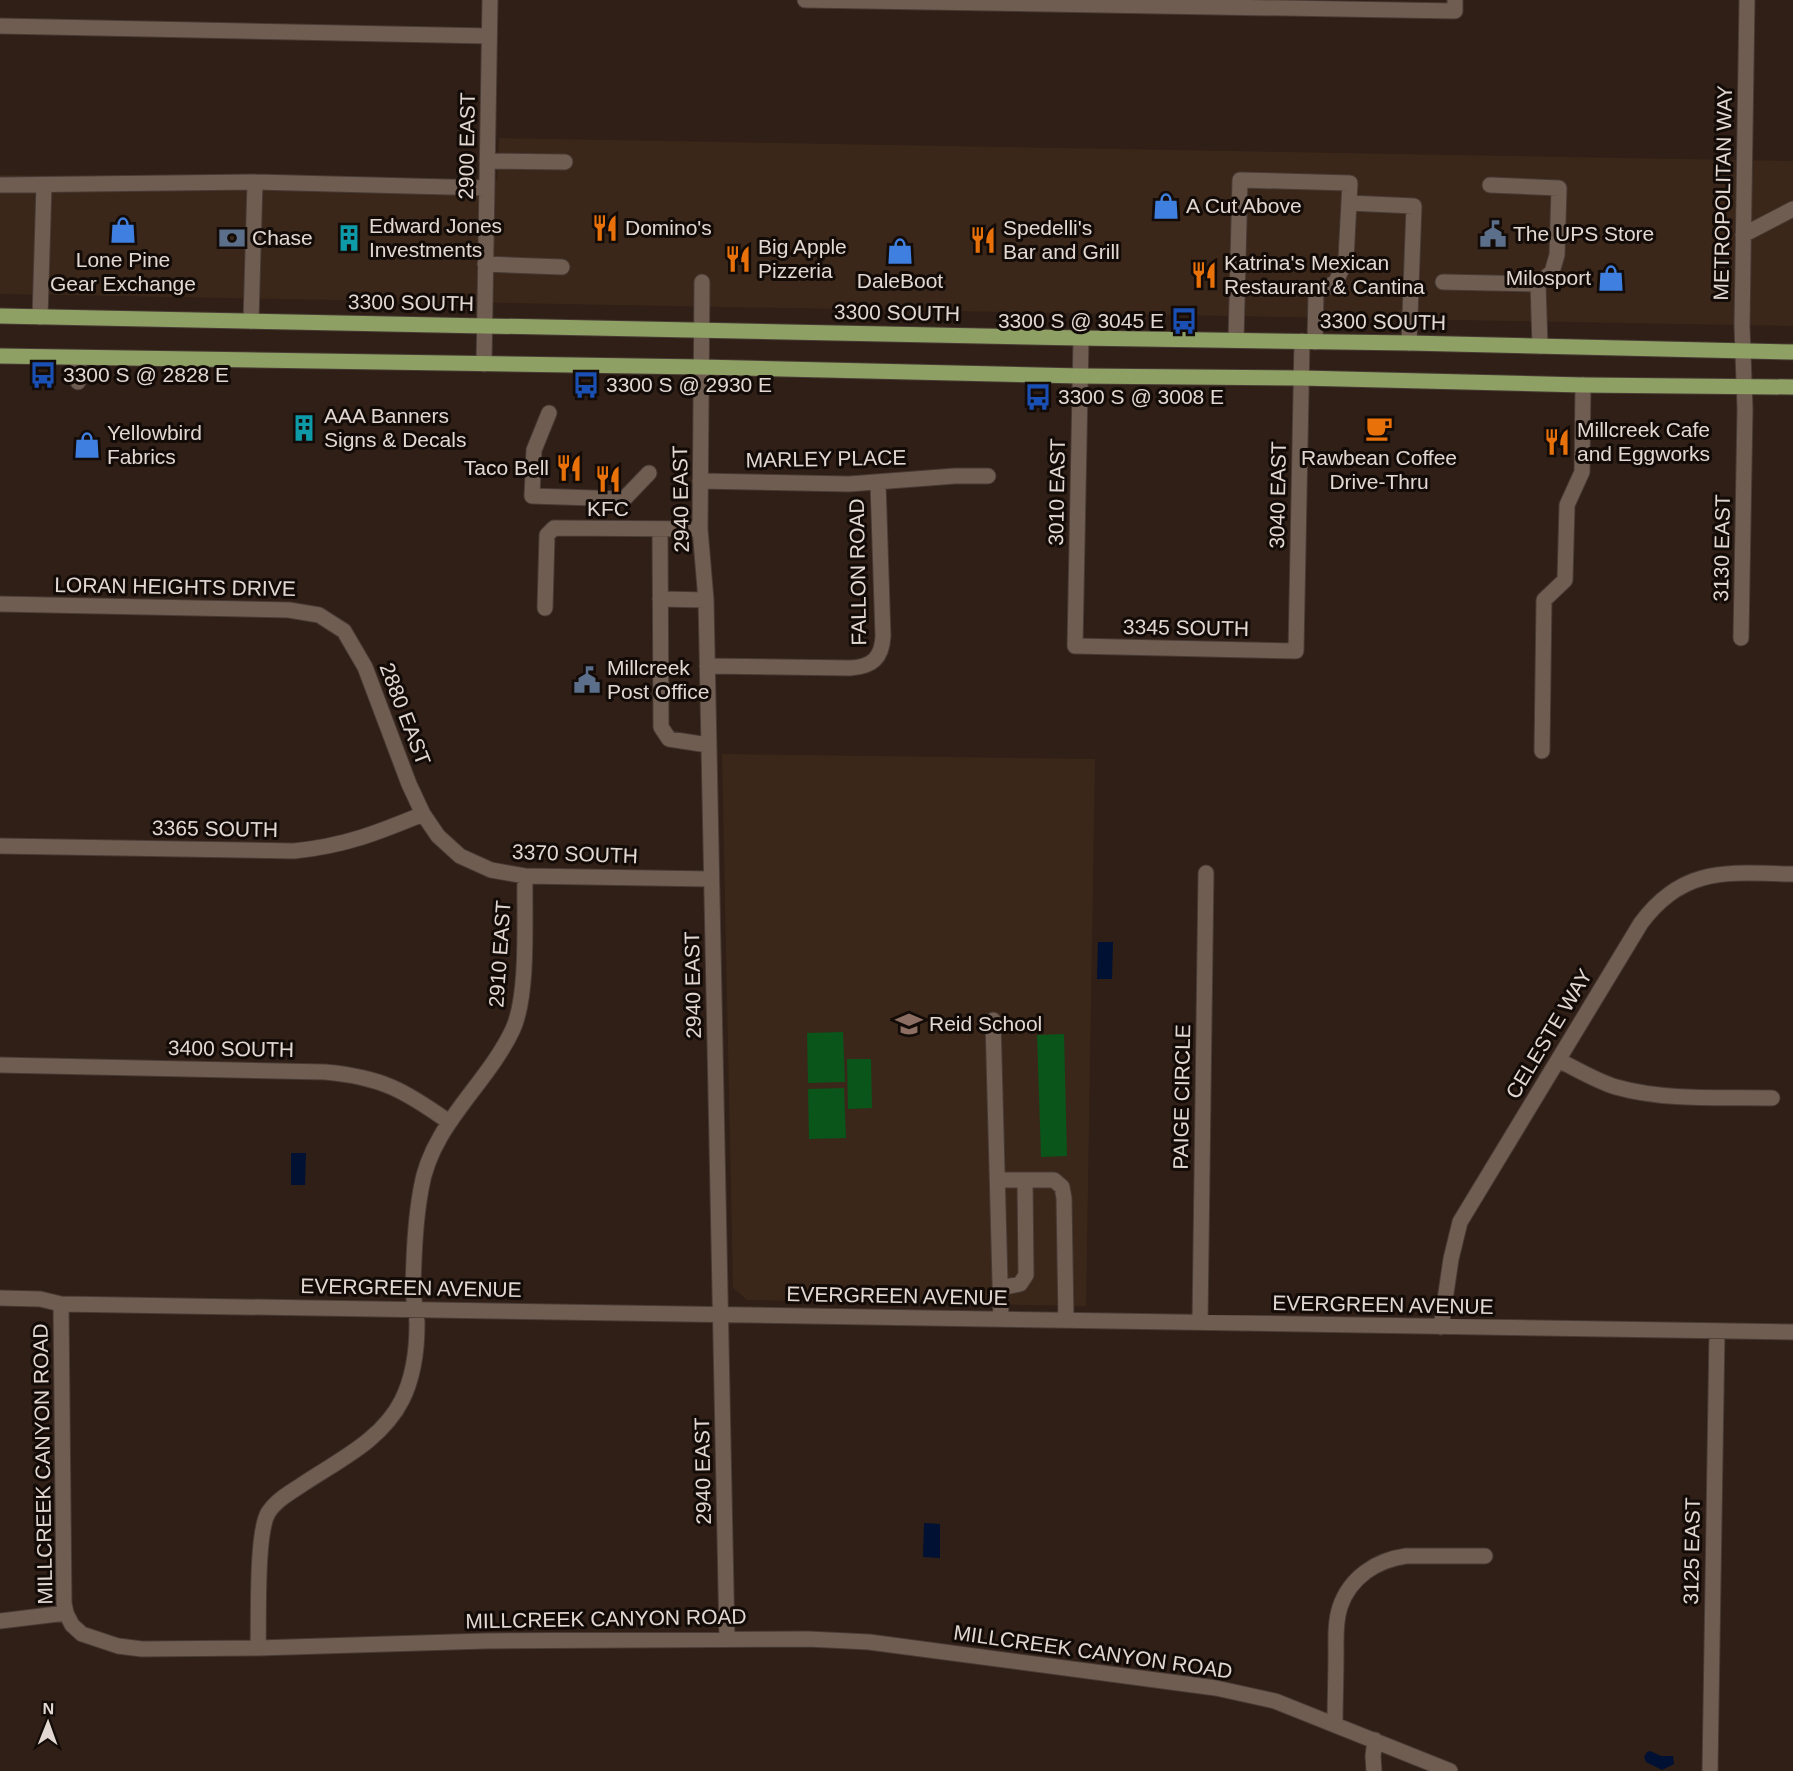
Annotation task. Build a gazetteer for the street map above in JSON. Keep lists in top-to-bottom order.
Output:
{
  "streets": {
    "main road": ["3300 SOUTH"],
    "street": [
      "2900 EAST",
      "METROPOLITAN WAY",
      "MARLEY PLACE",
      "3010 EAST",
      "3040 EAST",
      "2940 EAST",
      "3130 EAST",
      "FALLON ROAD",
      "LORAN HEIGHTS DRIVE",
      "3345 SOUTH",
      "2880 EAST",
      "3365 SOUTH",
      "3370 SOUTH",
      "2910 EAST",
      "CELESTE WAY",
      "3400 SOUTH",
      "PAIGE CIRCLE",
      "EVERGREEN AVENUE",
      "MILLCREEK CANYON ROAD",
      "3125 EAST"
    ]
  },
  "crossings": [
    ["2900 EAST", "3300 SOUTH"],
    ["METROPOLITAN WAY", "3300 SOUTH"],
    ["METROPOLITAN WAY", "3130 EAST"],
    ["3300 SOUTH", "3010 EAST"],
    ["3300 SOUTH", "3040 EAST"],
    ["3300 SOUTH", "2940 EAST"],
    ["MARLEY PLACE", "2940 EAST"],
    ["MARLEY PLACE", "FALLON ROAD"],
    ["3010 EAST", "3345 SOUTH"],
    ["3040 EAST", "3345 SOUTH"],
    ["2940 EAST", "FALLON ROAD"],
    ["2940 EAST", "3370 SOUTH"],
    ["2940 EAST", "EVERGREEN AVENUE"],
    ["2940 EAST", "MILLCREEK CANYON ROAD"],
    ["LORAN HEIGHTS DRIVE", "2880 EAST"],
    ["2880 EAST", "3365 SOUTH"],
    ["2880 EAST", "3370 SOUTH"],
    ["3365 SOUTH", "3370 SOUTH"],
    ["3370 SOUTH", "2910 EAST"],
    ["2910 EAST", "3400 SOUTH"],
    ["2910 EAST", "EVERGREEN AVENUE"],
    ["2910 EAST", "MILLCREEK CANYON ROAD"],
    ["CELESTE WAY", "EVERGREEN AVENUE"],
    ["PAIGE CIRCLE", "EVERGREEN AVENUE"],
    ["EVERGREEN AVENUE", "MILLCREEK CANYON ROAD"],
    ["EVERGREEN AVENUE", "3125 EAST"]
  ],
  "places": {
    "shop": [
      "A Cut Above",
      "Lone Pine Gear Exchange",
      "DaleBoot",
      "Milosport",
      "Yellowbird Fabrics"
    ],
    "restaurant": [
      "Domino's",
      "Spedelli's Bar and Grill",
      "Big Apple Pizzeria",
      "Katrina's Mexican Restaurant & Cantina",
      "Millcreek Cafe and Eggworks",
      "Taco Bell",
      "KFC"
    ],
    "public building": ["The UPS Store", "Millcreek Post Office"],
    "bank": ["Chase"],
    "building": ["Edward Jones Investments", "AAA Banners Signs & Decals"],
    "bus stop": [
      "3300 S @ 3045 E",
      "3300 S @ 2828 E",
      "3300 S @ 2930 E",
      "3300 S @ 3008 E"
    ],
    "cafe": ["Rawbean Coffee Drive-Thru"],
    "school or university": ["Reid School"]
  },
  "north": "top"
}
